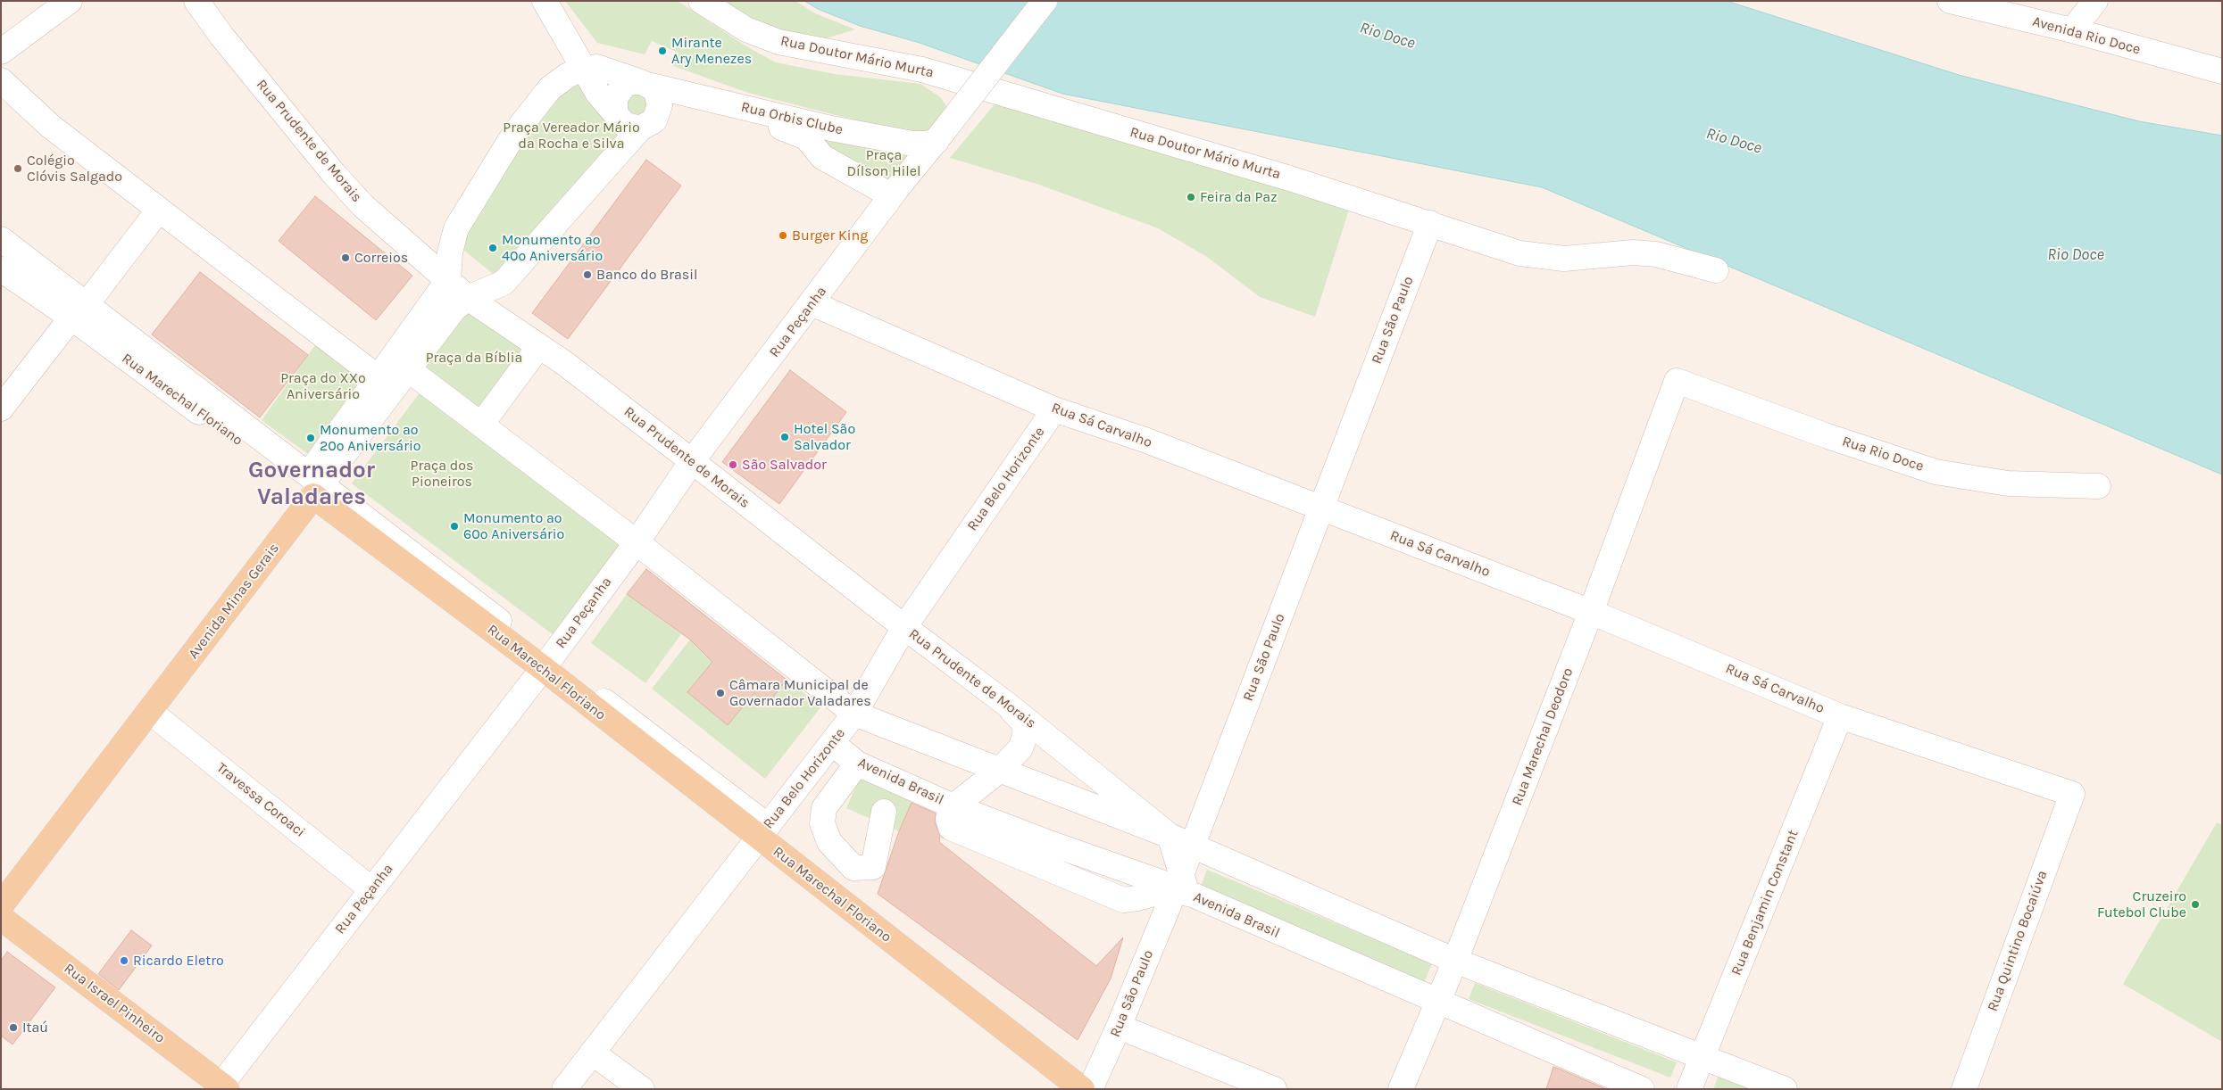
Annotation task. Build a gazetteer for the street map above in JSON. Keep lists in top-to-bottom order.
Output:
{
  "streets": {
    "main road": ["Rua Marechal Floriano", "Avenida Minas Gerais", "Rua Israel Pinheiro"],
    "street": [
      "Avenida Rio Doce",
      "Rua Doutor Mário Murta",
      "Rua Orbis Clube",
      "Rua Prudente de Morais",
      "Rua São Paulo",
      "Rua Peçanha",
      "Rua Sá Carvalho",
      "Rua Rio Doce",
      "Rua Belo Horizonte",
      "Rua Marechal Deodoro",
      "Avenida Brasil",
      "Travessa Coroaci",
      "Rua Benjamin Constant",
      "Rua Quintino Bocaiúva"
    ]
  },
  "crossings": [
    ["Rua Doutor Mário Murta", "Rua São Paulo"],
    ["Rua Orbis Clube", "Rua Peçanha"],
    ["Rua Orbis Clube", "Avenida Minas Gerais"],
    ["Rua Prudente de Morais", "Rua Peçanha"],
    ["Rua Prudente de Morais", "Rua Belo Horizonte"],
    ["Rua Prudente de Morais", "Avenida Minas Gerais"],
    ["Rua São Paulo", "Rua Sá Carvalho"],
    ["Rua São Paulo", "Avenida Brasil"],
    ["Rua Peçanha", "Rua Marechal Floriano"],
    ["Rua Peçanha", "Rua Sá Carvalho"],
    ["Rua Peçanha", "Travessa Coroaci"],
    ["Rua Peçanha", "Rua Israel Pinheiro"],
    ["Rua Marechal Floriano", "Rua Belo Horizonte"],
    ["Rua Marechal Floriano", "Avenida Minas Gerais"],
    ["Rua Sá Carvalho", "Rua Belo Horizonte"],
    ["Rua Sá Carvalho", "Rua Marechal Deodoro"],
    ["Rua Sá Carvalho", "Rua Benjamin Constant"],
    ["Rua Sá Carvalho", "Rua Quintino Bocaiúva"],
    ["Rua Rio Doce", "Rua Marechal Deodoro"],
    ["Rua Belo Horizonte", "Avenida Brasil"],
    ["Avenida Minas Gerais", "Travessa Coroaci"],
    ["Rua Marechal Deodoro", "Avenida Brasil"]
  ],
  "districts": ["Governador Valadares"],
  "water": ["Rio Doce"],
  "parks": [
    "Praça Vereador Mário da Rocha e Silva",
    "Praça Dílson Hilel",
    "Praça da Bíblia",
    "Praça do XXº Aniversário",
    "Praça dos Pioneiros"
  ],
  "places": [
    "Mirante Ary Menezes",
    "Colégio Clóvis Salgado",
    "Feira da Paz",
    "Burger King",
    "Monumento ao 40º Aniversário",
    "Correios",
    "Banco do Brasil",
    "Hotel São Salvador",
    "Monumento ao 20º Aniversário",
    "São Salvador",
    "Monumento ao 60º Aniversário",
    "Câmara Municipal de Governador Valadares",
    "Cruzeiro Futebol Clube",
    "Ricardo Eletro",
    "Itaú"
  ]
}
